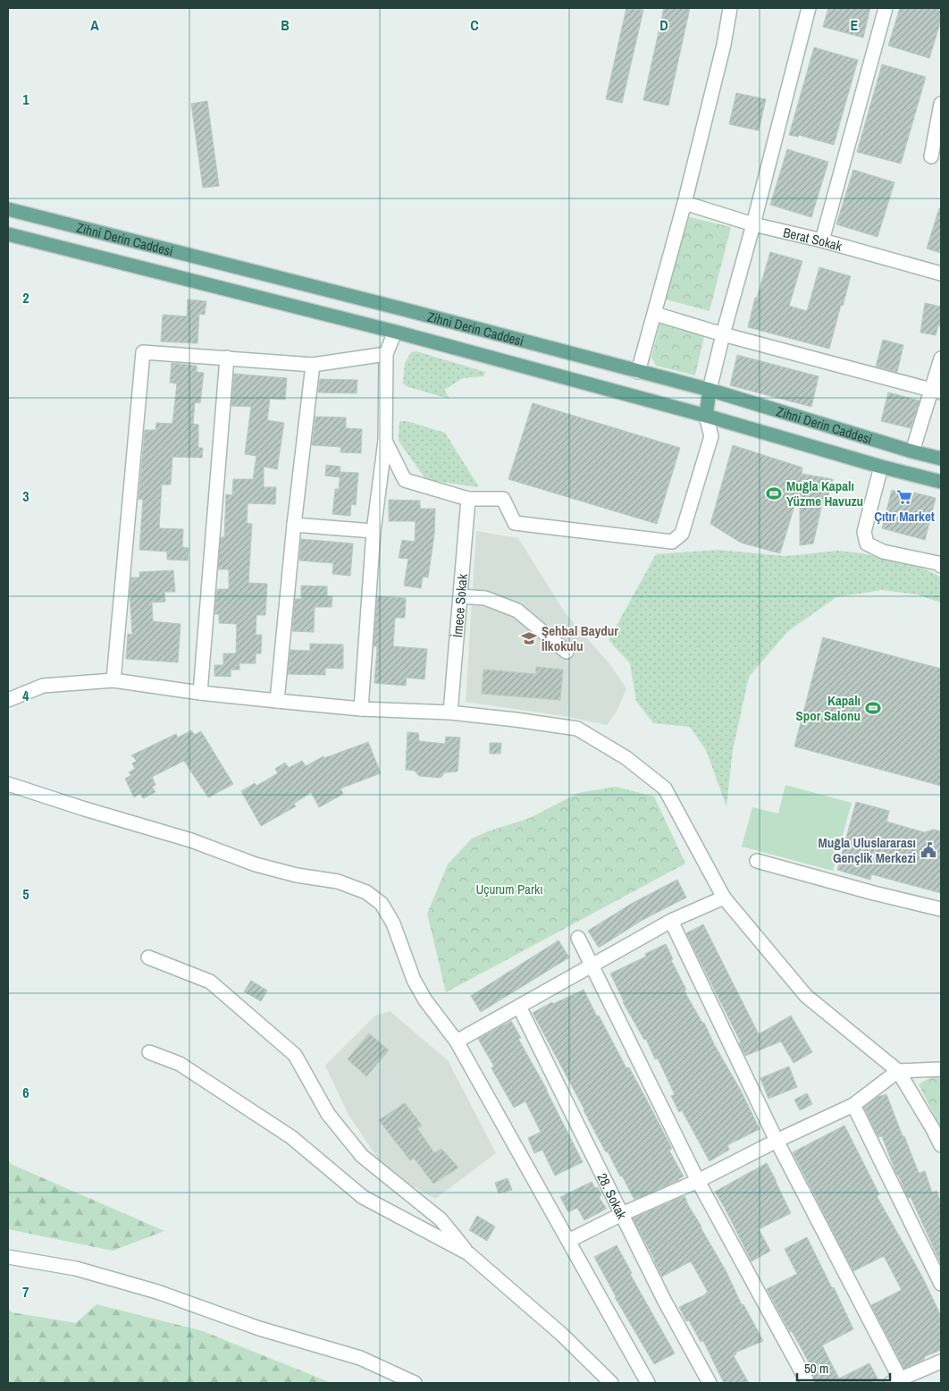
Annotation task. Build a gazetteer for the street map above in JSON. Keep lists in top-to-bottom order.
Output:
{
  "streets": {
    "main road": ["Zihni Derin Caddesi"],
    "street": ["Berat Sokak", "İmece Sokak", "28. Sokak"]
  },
  "parks": ["Uçurum Parkı"],
  "places": {
    "sports": ["Muğla Kapalı Yüzme Havuzu", "Kapalı Spor Salonu"],
    "supermarket": ["Çıtır Market"],
    "school or university": ["Şehbal Baydur İlkokulu"],
    "public building": ["Muğla Uluslararası Gençlik Merkezi"]
  },
  "scale_bar": "50 m",
  "grid": {
    "columns": [
      "A",
      "B",
      "C",
      "D",
      "E"
    ],
    "rows": [
      "1",
      "2",
      "3",
      "4",
      "5",
      "6",
      "7"
    ]
  }
}
